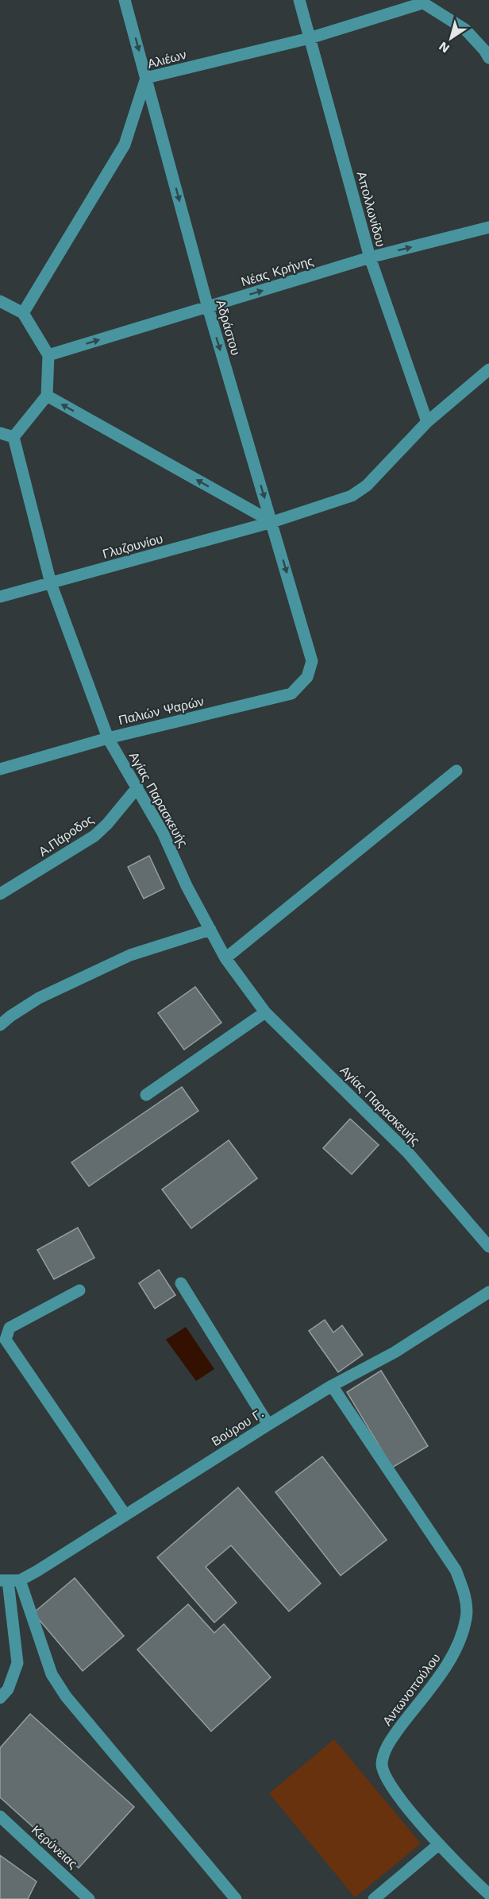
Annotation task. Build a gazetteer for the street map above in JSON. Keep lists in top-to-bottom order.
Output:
{
  "streets": {
    "street": [
      "Αλιέων",
      "Απολλωνίδου",
      "Νέας Κρήνης",
      "Αδράστου",
      "Γλυζουνίου",
      "Παλιών Ψαρών",
      "Αγίας Παρασκευής",
      "Α.Πάροδος",
      "Βούρου Γ.",
      "Αντωνοπούλου",
      "Κερύνειας"
    ]
  },
  "crossings": [
    ["Αλιέων", "Απολλωνίδου"],
    ["Αλιέων", "Αδράστου"],
    ["Απολλωνίδου", "Νέας Κρήνης"],
    ["Απολλωνίδου", "Γλυζουνίου"],
    ["Νέας Κρήνης", "Αδράστου"],
    ["Αδράστου", "Γλυζουνίου"],
    ["Αδράστου", "Παλιών Ψαρών"],
    ["Γλυζουνίου", "Αγίας Παρασκευής"],
    ["Παλιών Ψαρών", "Αγίας Παρασκευής"],
    ["Αγίας Παρασκευής", "Α.Πάροδος"],
    ["Βούρου Γ.", "Αντωνοπούλου"]
  ],
  "one_way": ["Νέας Κρήνης", "Αδράστου"],
  "north": "bottom left"
}
